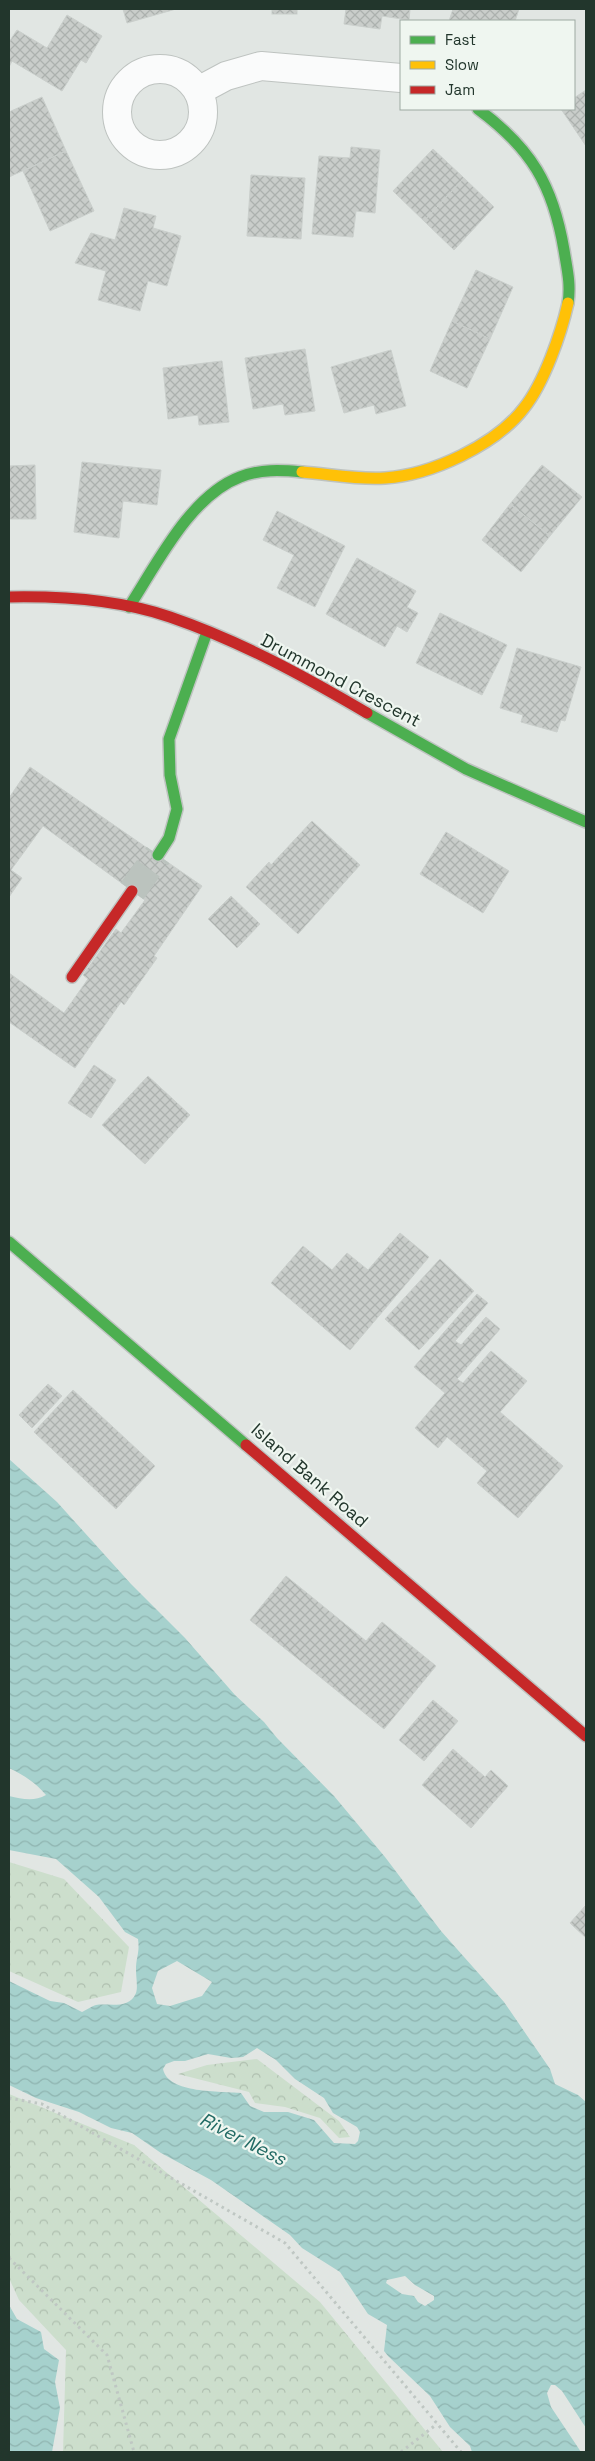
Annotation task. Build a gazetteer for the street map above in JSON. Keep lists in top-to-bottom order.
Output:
{
  "streets": {
    "street": ["Drummond Crescent", "Island Bank Road"]
  },
  "water": ["River Ness"],
  "legend": ["Fast", "Slow", "Jam"]
}
